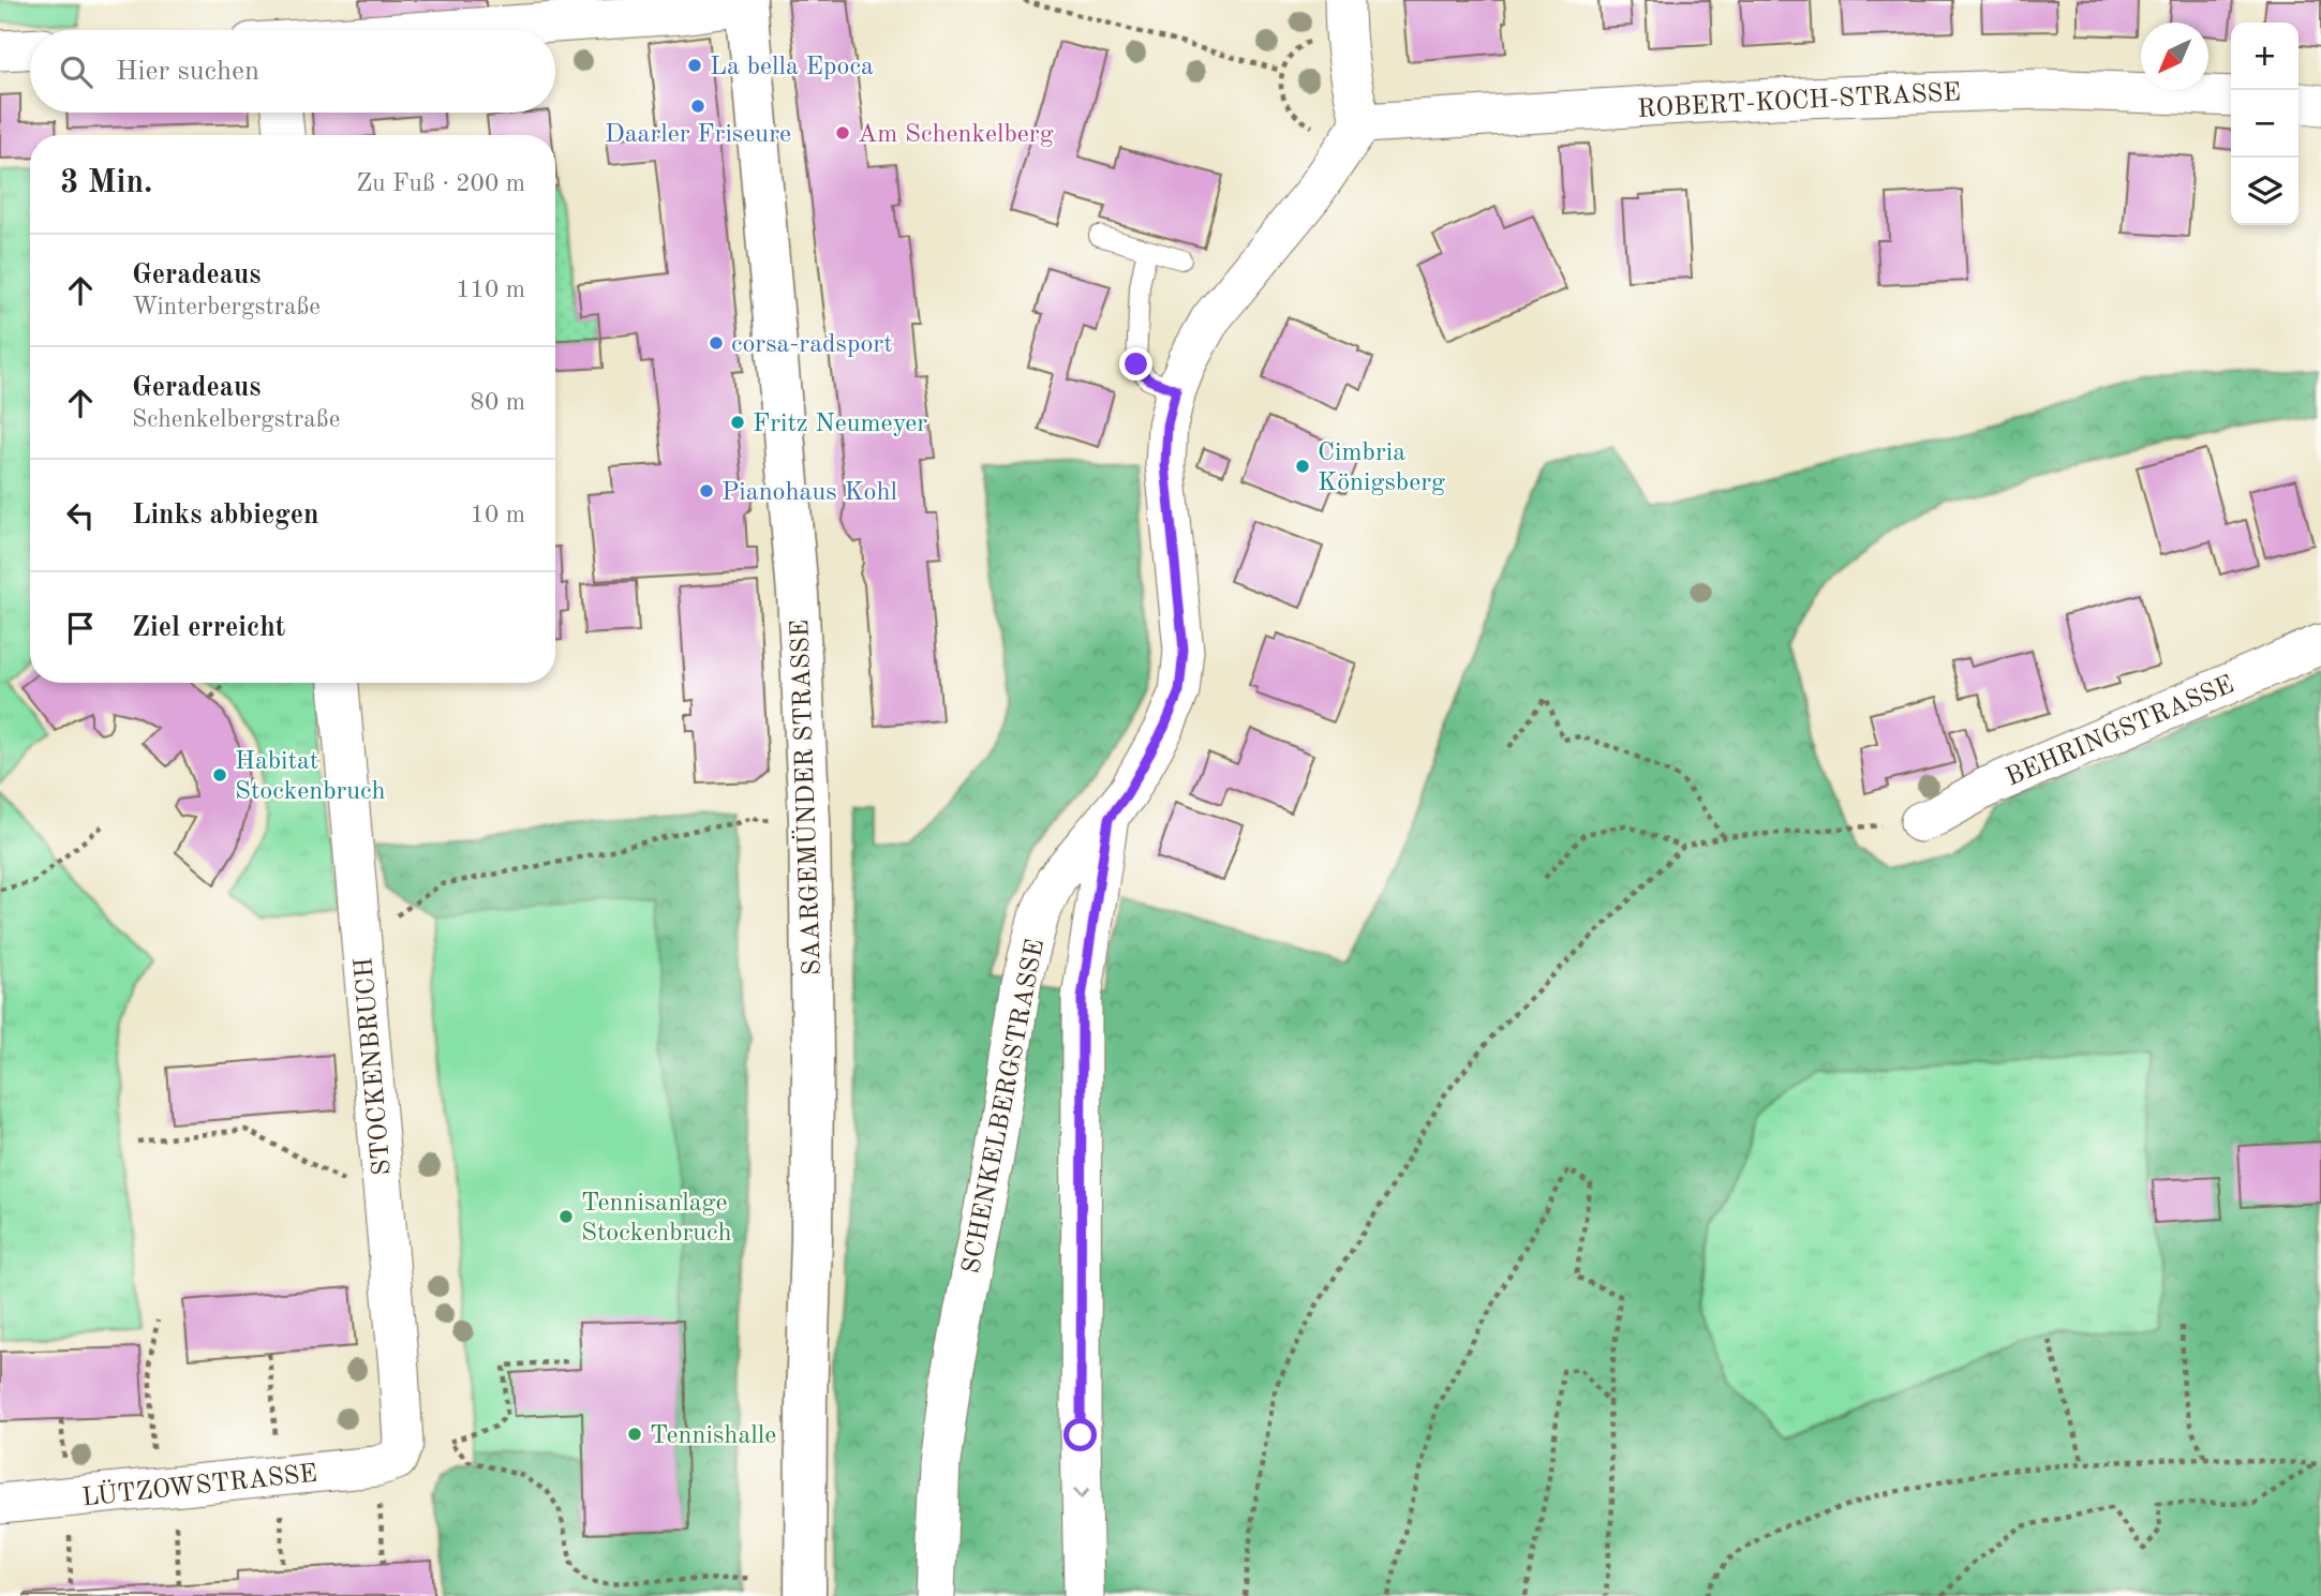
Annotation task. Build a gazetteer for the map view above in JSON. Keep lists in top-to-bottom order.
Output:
{
  "streets": {
    "street": [
      "ROBERT-KOCH-STRASSE",
      "BEHRINGSTRASSE",
      "SAARGEMÜNDER STRASSE",
      "STOCKENBRUCH",
      "SCHENKELBERGSTRASSE",
      "LÜTZOWSTRASSE"
    ]
  },
  "crossings": [
    ["ROBERT-KOCH-STRASSE", "SCHENKELBERGSTRASSE"],
    ["STOCKENBRUCH", "LÜTZOWSTRASSE"]
  ],
  "places": [
    "La bella Epoca",
    "Daarler Friseure",
    "Am Schenkelberg",
    "corsa-radsport",
    "Fritz Neumeyer",
    "Cimbria Königsberg",
    "Pianohaus Kohl",
    "Habitat Stockenbruch",
    "Tennisanlage Stockenbruch",
    "Tennishalle"
  ],
  "north": "bottom left",
  "page": {
    "map_buttons": ["+", "−"],
    "search": "Hier suchen",
    "heading": ["3 Min.", "Zu Fuß · 200 m"],
    "list": [
      ["Geradeaus", "Winterbergstraße", "110 m"],
      ["Geradeaus", "Schenkelbergstraße", "80 m"],
      ["Links abbiegen", "10 m"],
      "Ziel erreicht"
    ]
  }
}
